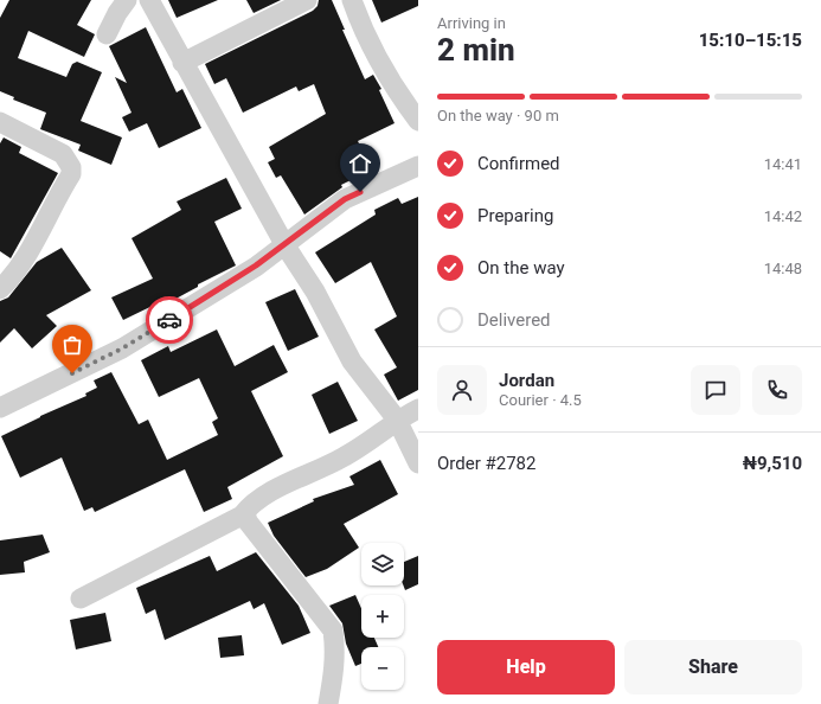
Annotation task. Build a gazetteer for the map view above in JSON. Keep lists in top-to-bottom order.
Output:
{
  "page": {
    "heading": ["2 min", "Arriving in", "15:10–15:15"],
    "panel": [
      "Jordan",
      "Courier · 4.5",
      "Order #2782",
      "₦9,510"
    ],
    "bar": "On the way · 90 m",
    "list": [
      ["Confirmed", "14:41"],
      ["Preparing", "14:42"],
      ["On the way", "14:48"],
      "Delivered"
    ],
    "map_buttons": ["+", "−"],
    "buttons": ["Help", "Share"]
  }
}
